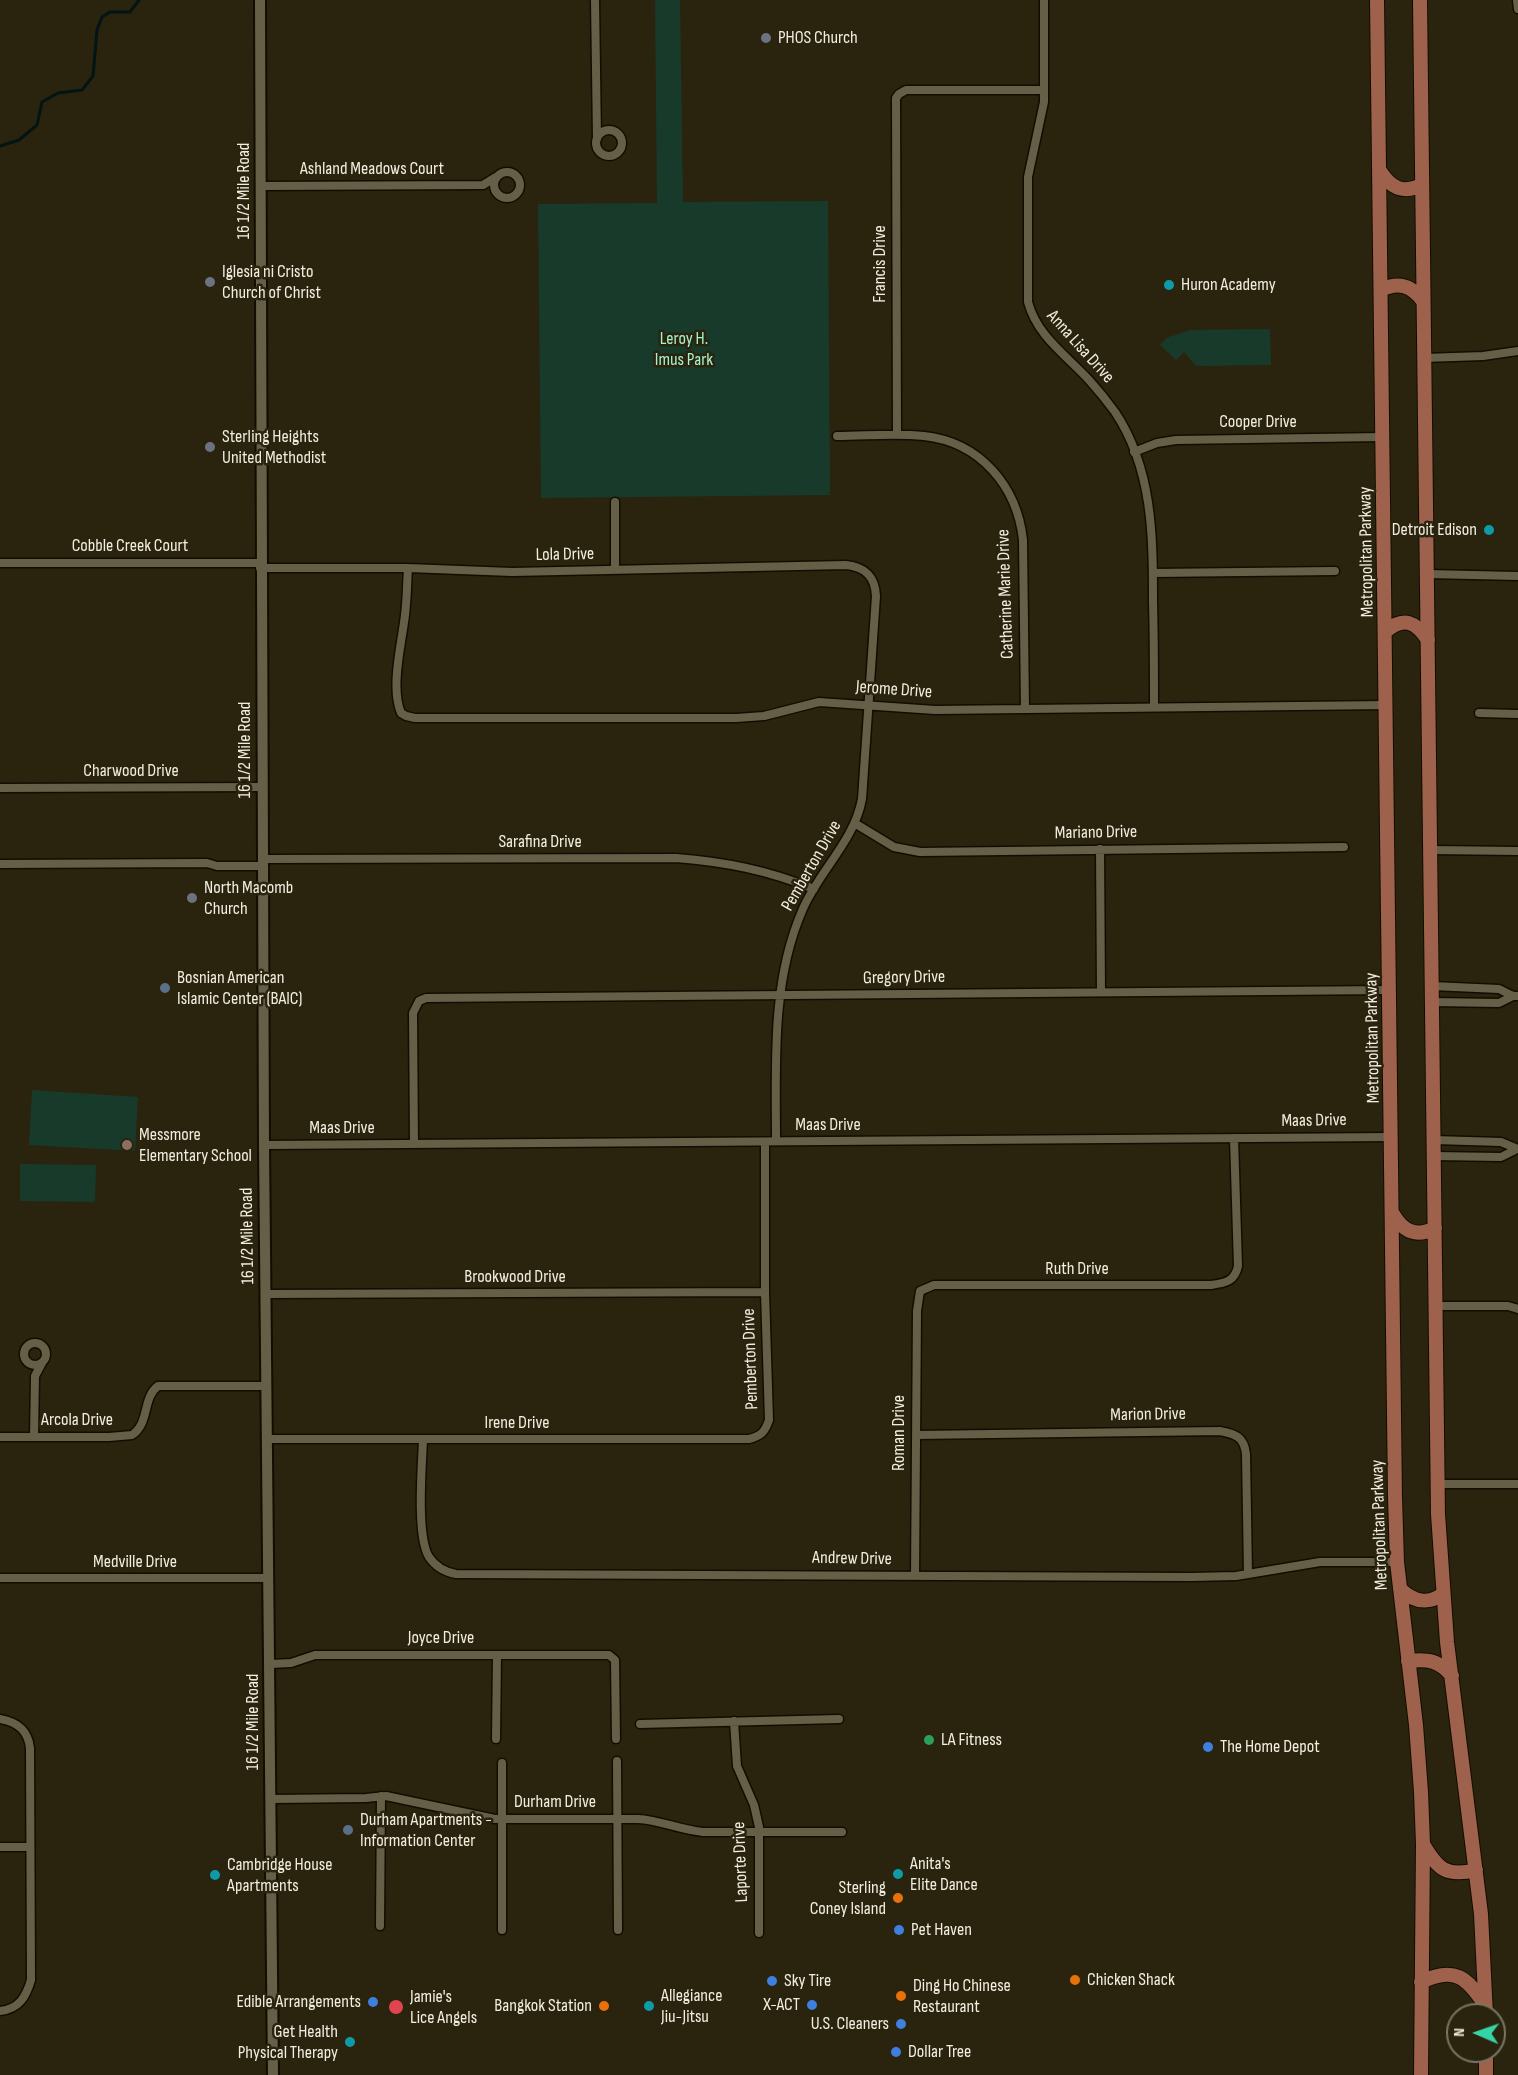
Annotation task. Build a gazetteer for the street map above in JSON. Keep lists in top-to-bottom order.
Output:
{
  "streets": {
    "main road": ["Metropolitan Parkway"],
    "street": [
      "Ashland Meadows Court",
      "16 1/2 Mile Road",
      "Francis Drive",
      "Anna Lisa Drive",
      "Cooper Drive",
      "Cobble Creek Court",
      "Lola Drive",
      "Catherine Marie Drive",
      "Jerome Drive",
      "Charwood Drive",
      "Mariano Drive",
      "Sarafina Drive",
      "Pemberton Drive",
      "Gregory Drive",
      "Maas Drive",
      "Ruth Drive",
      "Brookwood Drive",
      "Marion Drive",
      "Arcola Drive",
      "Irene Drive",
      "Roman Drive",
      "Andrew Drive",
      "Medville Drive",
      "Joyce Drive",
      "Durham Drive",
      "Laporte Drive"
    ]
  },
  "crossings": [
    ["Ashland Meadows Court", "16 1/2 Mile Road"],
    ["16 1/2 Mile Road", "Cobble Creek Court"],
    ["16 1/2 Mile Road", "Lola Drive"],
    ["16 1/2 Mile Road", "Charwood Drive"],
    ["16 1/2 Mile Road", "Sarafina Drive"],
    ["16 1/2 Mile Road", "Maas Drive"],
    ["16 1/2 Mile Road", "Brookwood Drive"],
    ["16 1/2 Mile Road", "Arcola Drive"],
    ["16 1/2 Mile Road", "Irene Drive"],
    ["16 1/2 Mile Road", "Medville Drive"],
    ["16 1/2 Mile Road", "Joyce Drive"],
    ["16 1/2 Mile Road", "Durham Drive"],
    ["Francis Drive", "Anna Lisa Drive"],
    ["Francis Drive", "Catherine Marie Drive"],
    ["Anna Lisa Drive", "Cooper Drive"],
    ["Anna Lisa Drive", "Jerome Drive"],
    ["Cooper Drive", "Metropolitan Parkway"],
    ["Cobble Creek Court", "Lola Drive"],
    ["Metropolitan Parkway", "Jerome Drive"],
    ["Metropolitan Parkway", "Gregory Drive"],
    ["Metropolitan Parkway", "Maas Drive"],
    ["Metropolitan Parkway", "Andrew Drive"],
    ["Lola Drive", "Jerome Drive"],
    ["Lola Drive", "Pemberton Drive"],
    ["Catherine Marie Drive", "Jerome Drive"],
    ["Jerome Drive", "Pemberton Drive"],
    ["Mariano Drive", "Pemberton Drive"],
    ["Sarafina Drive", "Pemberton Drive"],
    ["Pemberton Drive", "Gregory Drive"],
    ["Pemberton Drive", "Maas Drive"],
    ["Pemberton Drive", "Brookwood Drive"],
    ["Pemberton Drive", "Irene Drive"],
    ["Gregory Drive", "Maas Drive"],
    ["Maas Drive", "Ruth Drive"],
    ["Ruth Drive", "Roman Drive"],
    ["Marion Drive", "Roman Drive"],
    ["Marion Drive", "Andrew Drive"],
    ["Irene Drive", "Andrew Drive"],
    ["Roman Drive", "Andrew Drive"],
    ["Durham Drive", "Laporte Drive"]
  ],
  "parks": ["Leroy H. Imus Park"],
  "places": [
    "PHOS Church",
    "Iglesia ni Cristo Church of Christ",
    "Huron Academy",
    "Sterling Heights United Methodist",
    "Detroit Edison",
    "North Macomb Church",
    "Bosnian American Islamic Center (BAIC)",
    "Messmore Elementary School",
    "LA Fitness",
    "The Home Depot",
    "Durham Apartments - Information Center",
    "Anita's Elite Dance",
    "Cambridge House Apartments",
    "Sterling Coney Island",
    "Pet Haven",
    "Chicken Shack",
    "Sky Tire",
    "Ding Ho Chinese Restaurant",
    "Edible Arrangements",
    "X-ACT",
    "Bangkok Station",
    "Allegiance Jiu-Jitsu",
    "Jamie's Lice Angels",
    "U.S. Cleaners",
    "Get Health Physical Therapy",
    "Dollar Tree"
  ],
  "north": "left"
}
